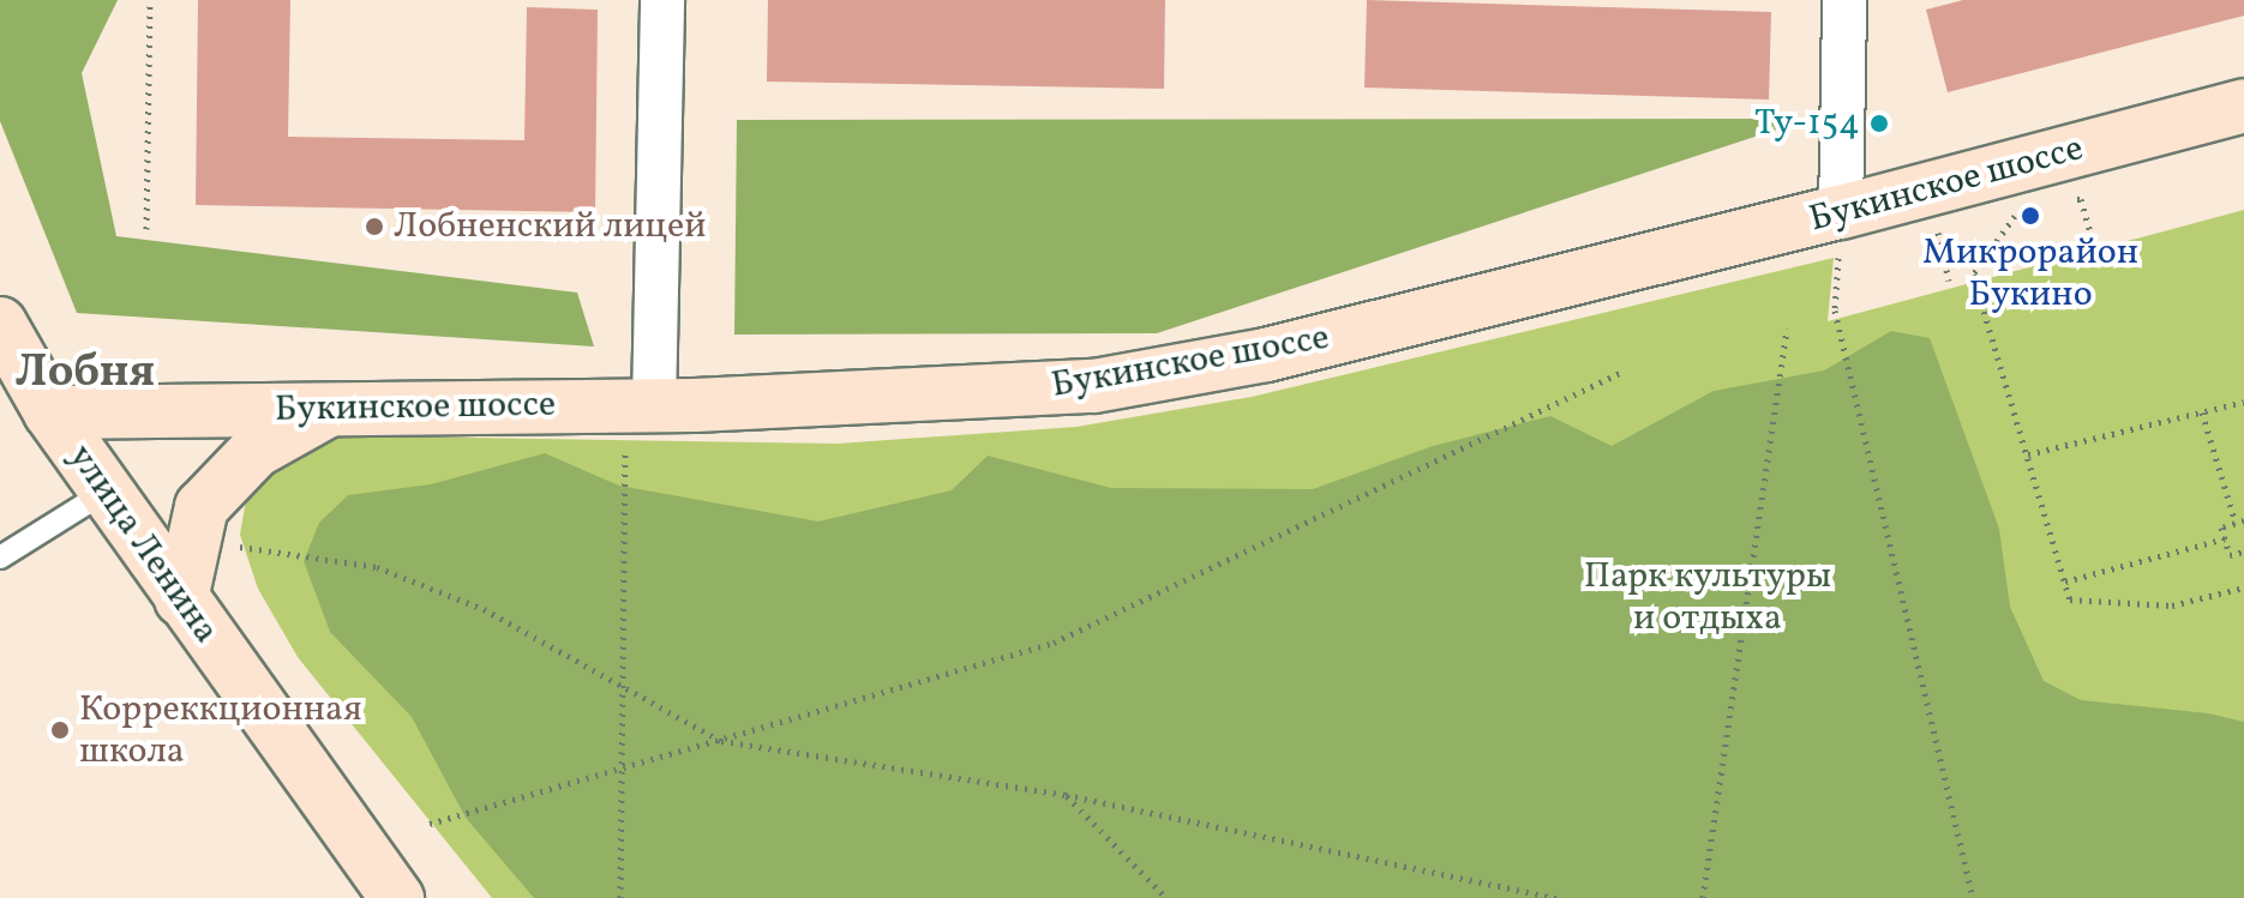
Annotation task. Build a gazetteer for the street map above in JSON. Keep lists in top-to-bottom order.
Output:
{
  "streets": {
    "main road": ["Букинское шоссе", "улица Ленина"]
  },
  "crossings": [
    ["Букинское шоссе", "улица Ленина"]
  ],
  "districts": ["Лобня"],
  "parks": ["Парк культуры и отдыха"],
  "places": [
    "Ту-154",
    "Микрорайон Букино",
    "Лобненский лицей",
    "Корреккционная школа"
  ]
}
